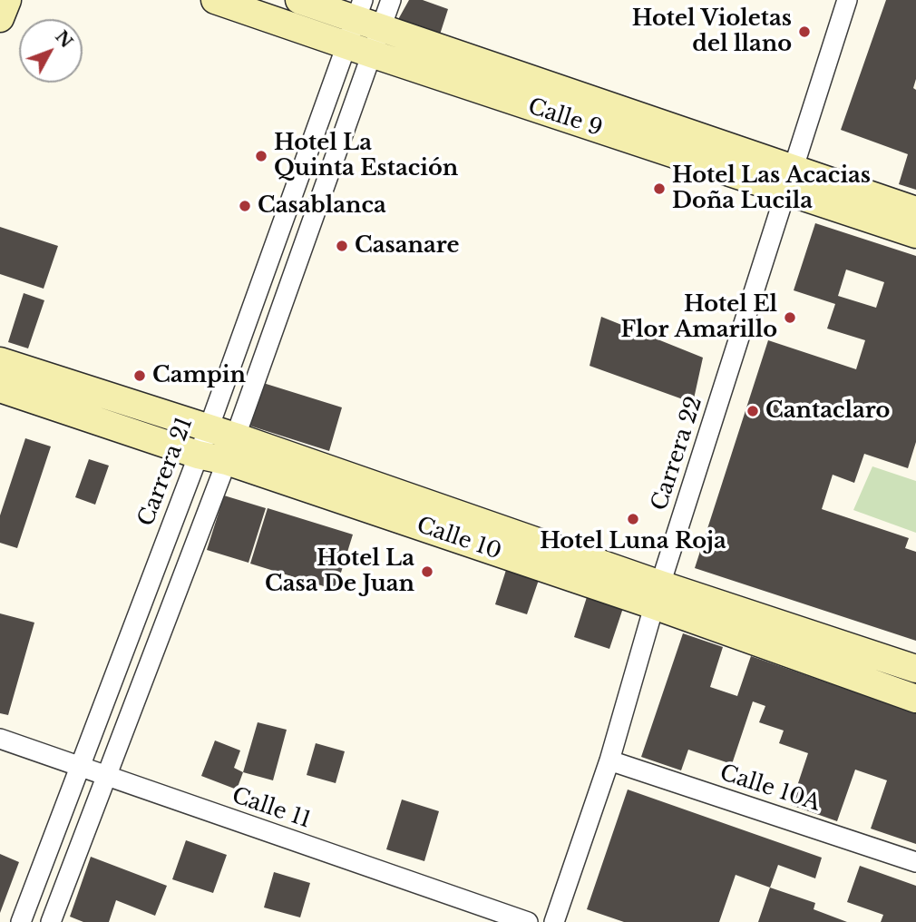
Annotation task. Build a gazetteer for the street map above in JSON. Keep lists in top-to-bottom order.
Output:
{
  "streets": {
    "main road": ["Calle 9", "Calle 10"],
    "street": [
      "Carrera 22",
      "Carrera 21",
      "Calle 10A",
      "Calle 11"
    ]
  },
  "crossings": [
    ["Calle 9", "Carrera 22"],
    ["Calle 9", "Carrera 21"],
    ["Carrera 22", "Calle 10"],
    ["Carrera 22", "Calle 10A"],
    ["Carrera 21", "Calle 10"],
    ["Carrera 21", "Calle 11"]
  ],
  "places": [
    "Hotel Violetas del llano",
    "Hotel La Quinta Estación",
    "Hotel Las Acacias Doña Lucila",
    "Casablanca",
    "Casanare",
    "Hotel El Flor Amarillo",
    "Campin",
    "Cantaclaro",
    "Hotel Luna Roja",
    "Hotel La Casa De Juan"
  ],
  "north": "top right"
}
